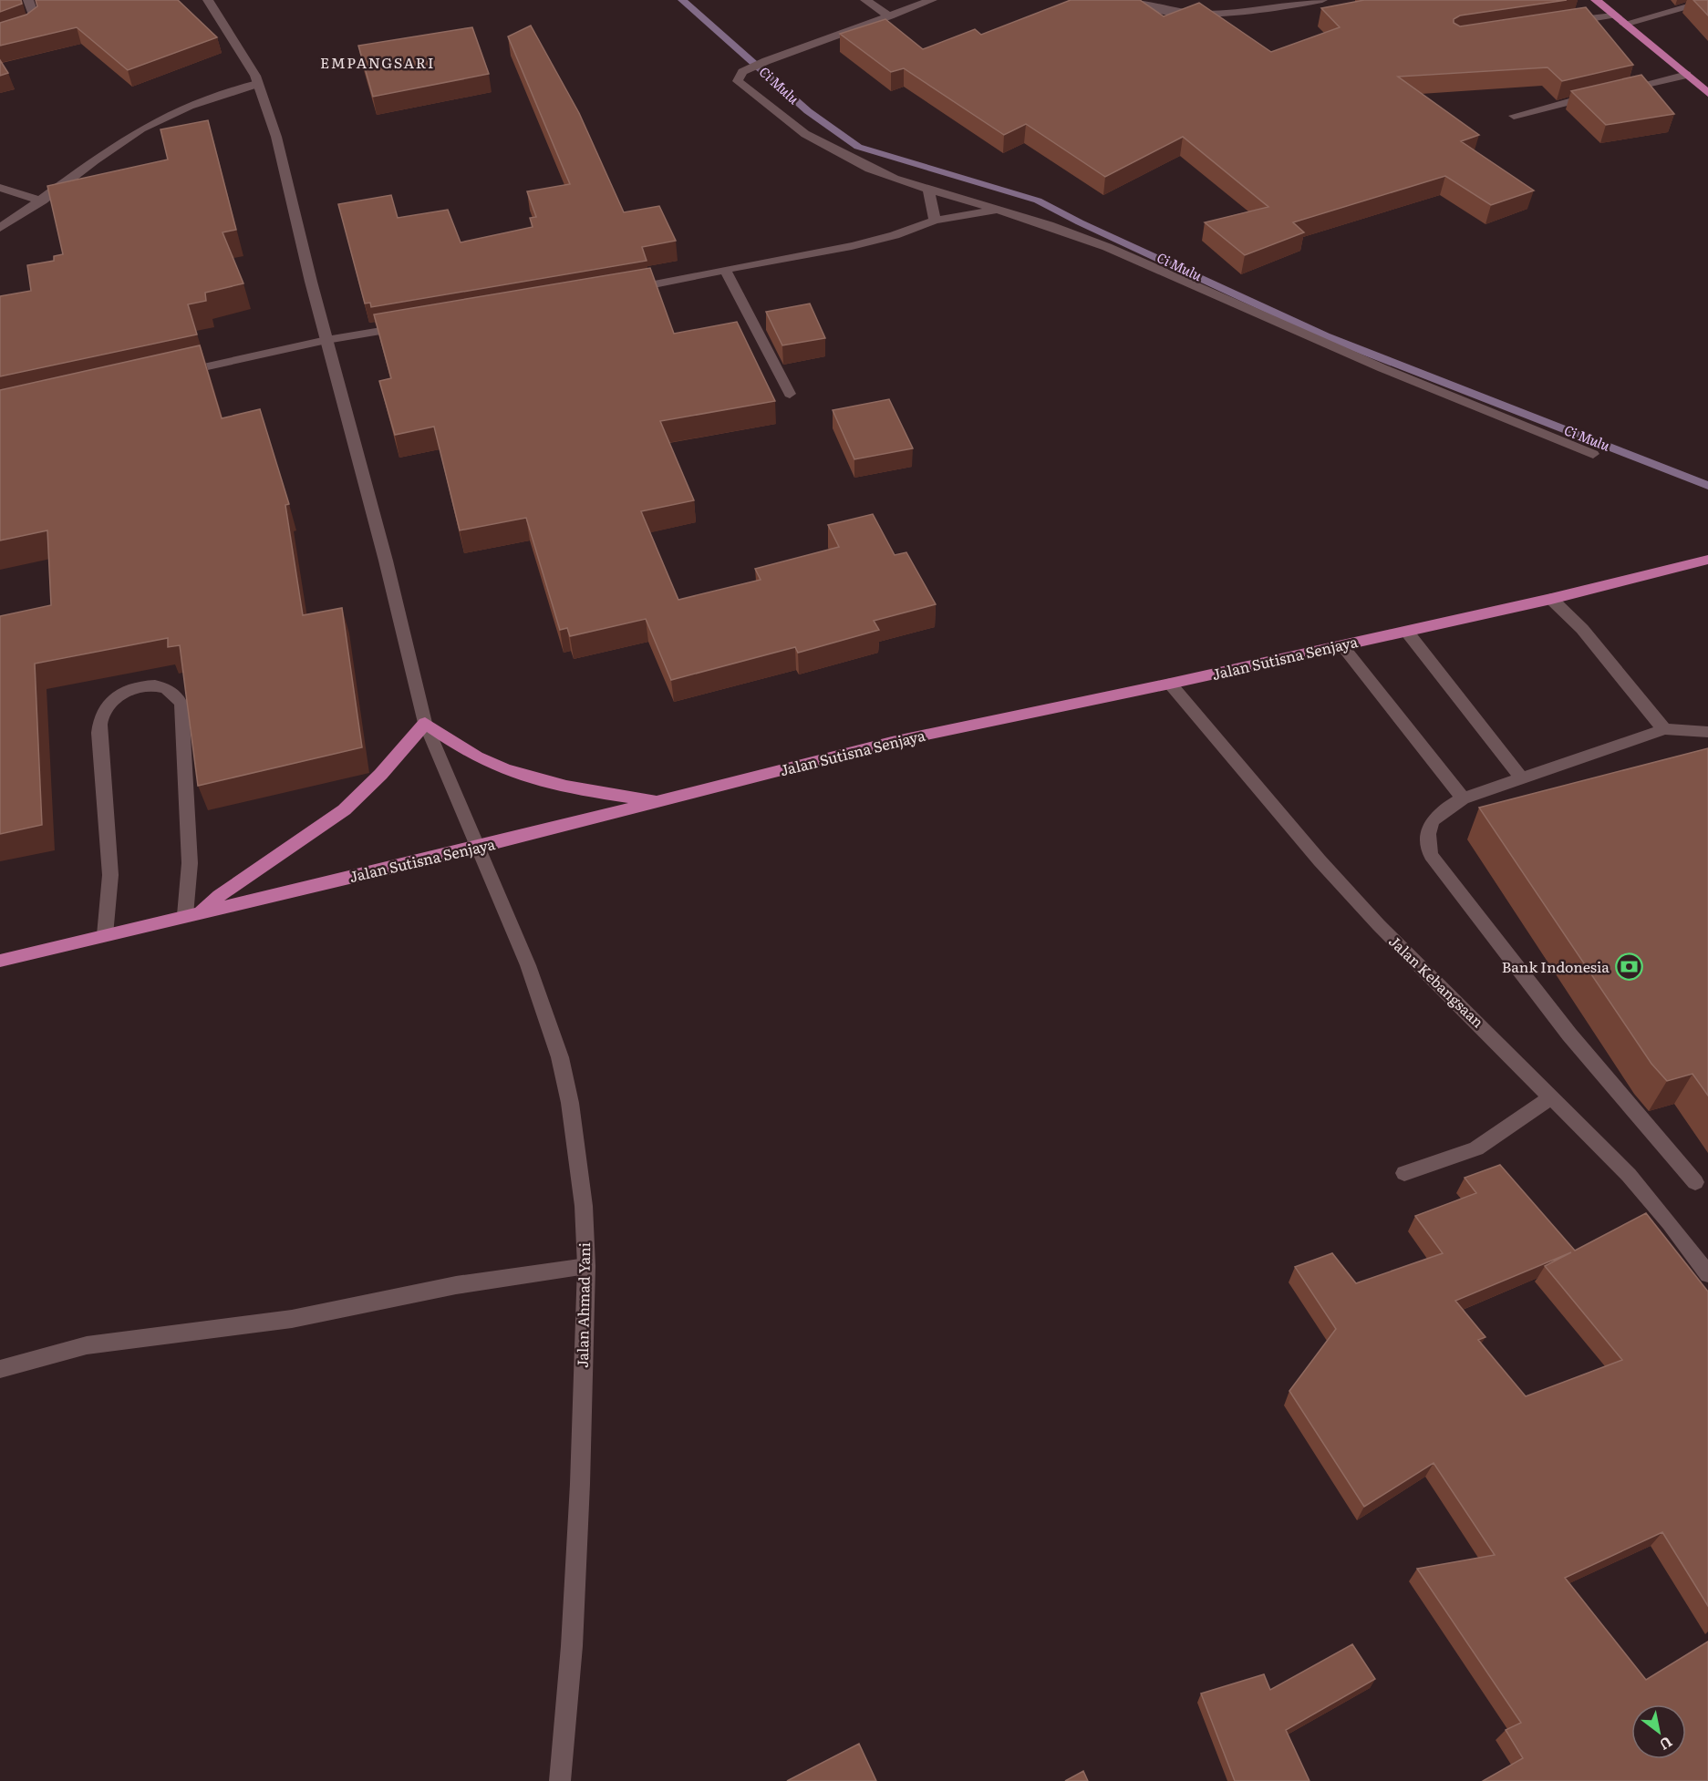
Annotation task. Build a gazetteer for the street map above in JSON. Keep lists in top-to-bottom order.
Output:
{
  "streets": {
    "main road": ["Jalan Sutisna Senjaya"],
    "street": ["Jalan Kebangsaan", "Jalan Ahmad Yani"]
  },
  "crossings": [
    ["Jalan Sutisna Senjaya", "Jalan Kebangsaan"],
    ["Jalan Sutisna Senjaya", "Jalan Ahmad Yani"]
  ],
  "districts": ["EMPANGSARI"],
  "water": ["Ci Mulu"],
  "places": {
    "bank": ["Bank Indonesia"]
  },
  "north": "bottom right"
}
